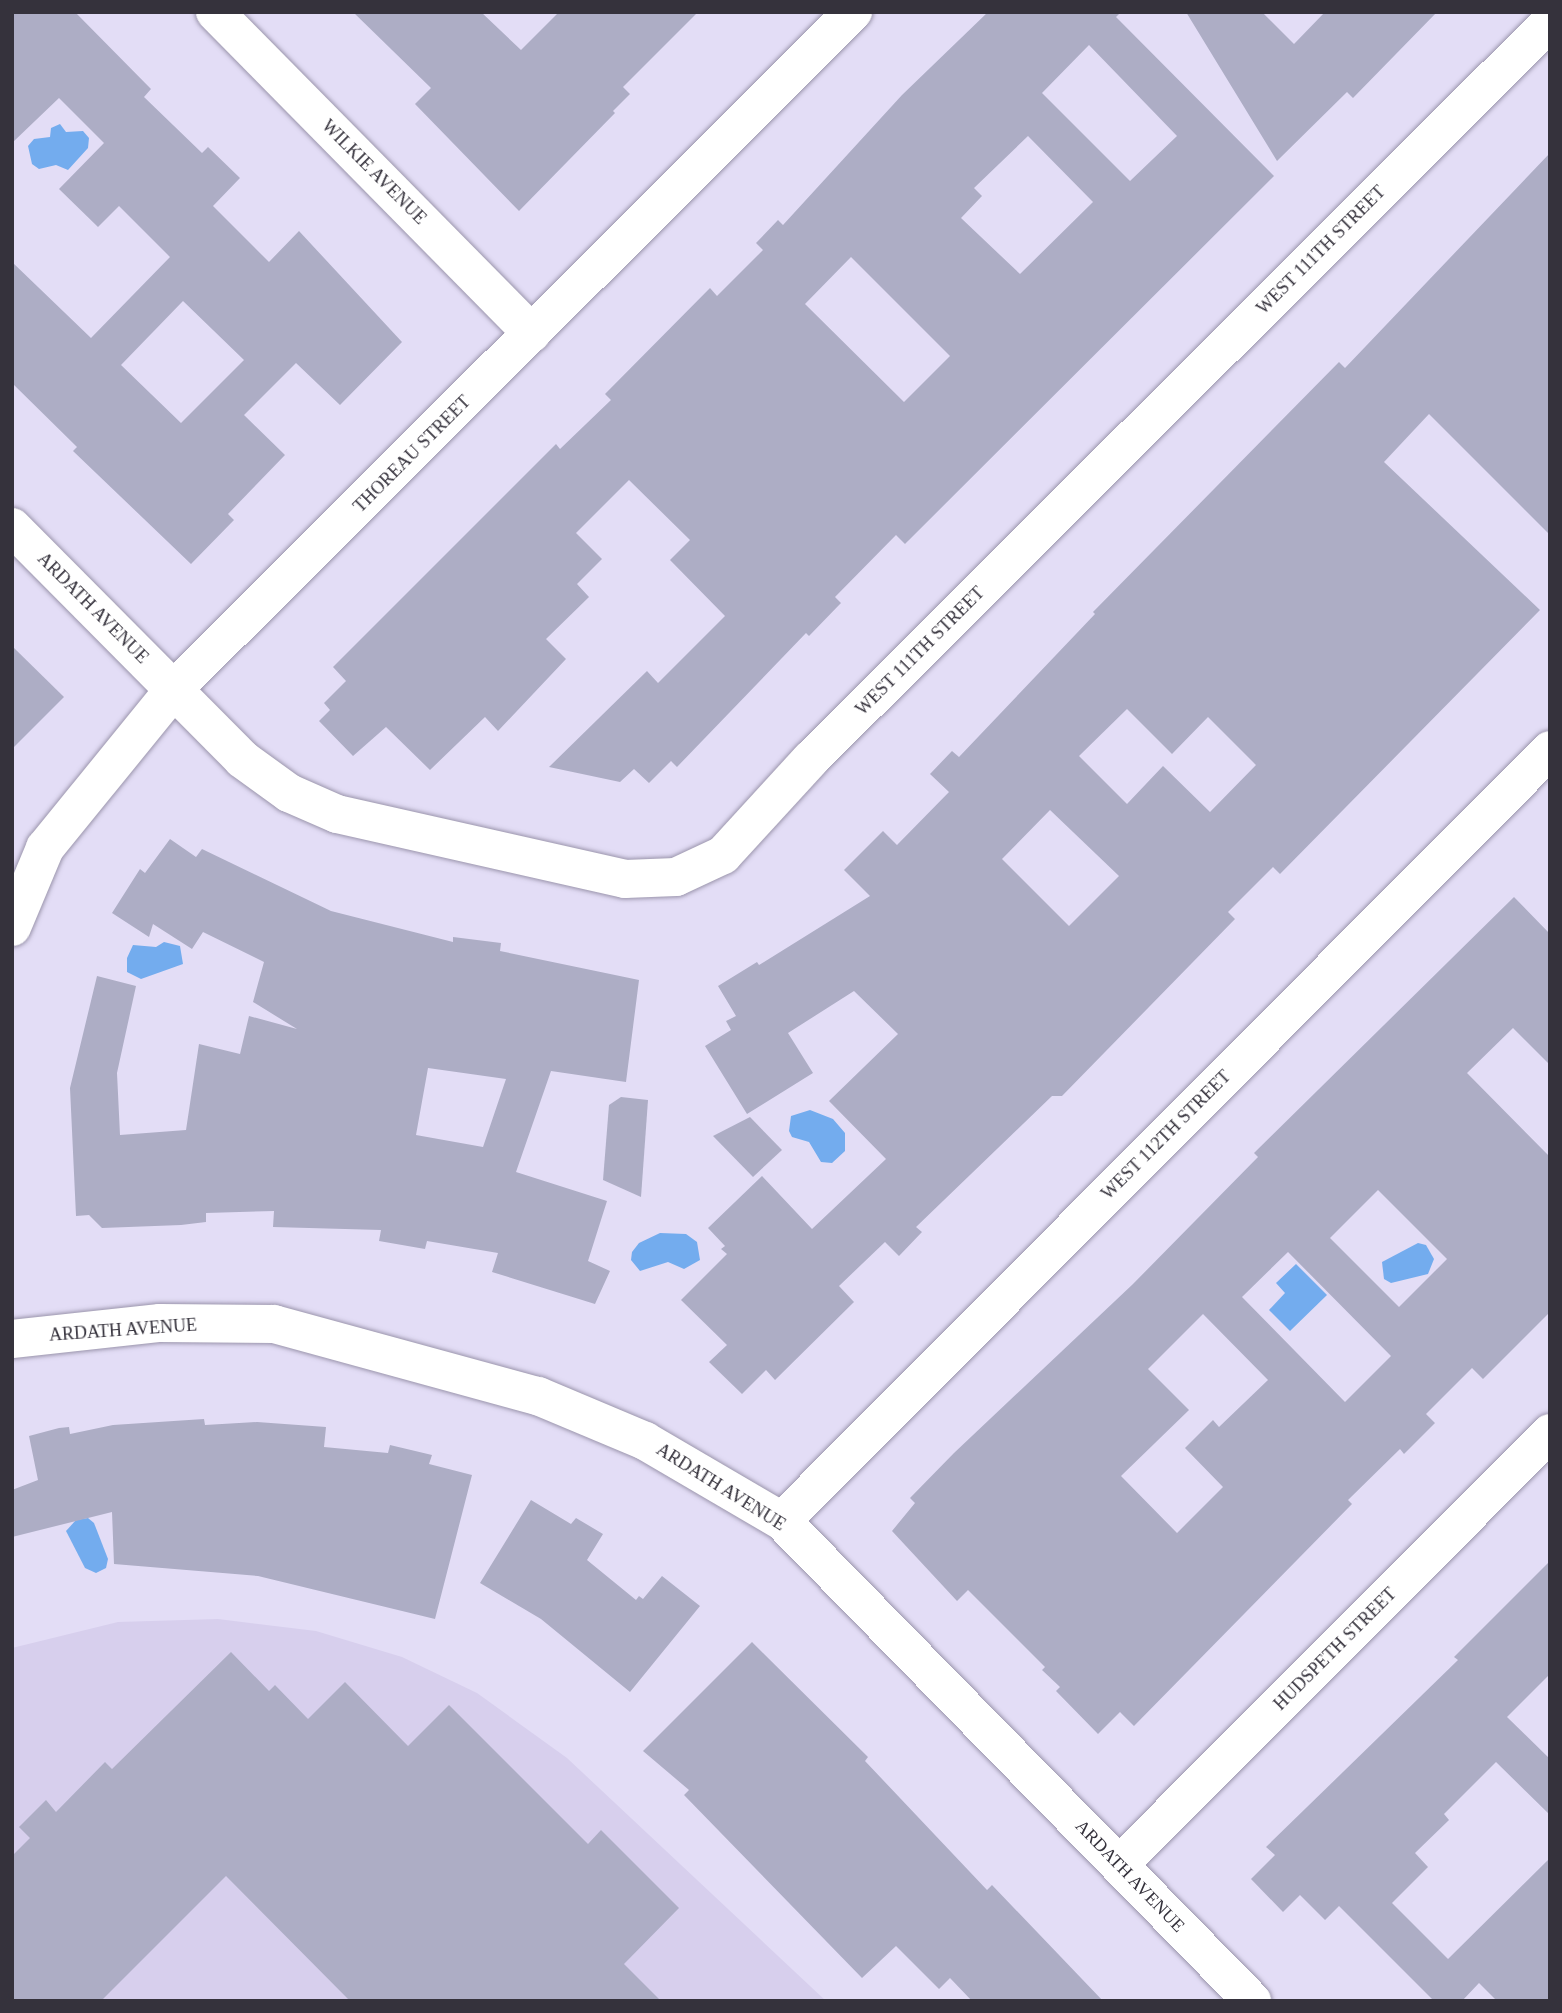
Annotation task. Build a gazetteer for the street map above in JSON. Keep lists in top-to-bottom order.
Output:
{
  "streets": {
    "street": [
      "WILKIE AVENUE",
      "WEST 111TH STREET",
      "THOREAU STREET",
      "ARDATH AVENUE",
      "WEST 112TH STREET",
      "HUDSPETH STREET"
    ]
  },
  "crossings": [
    ["WILKIE AVENUE", "THOREAU STREET"],
    ["WEST 111TH STREET", "THOREAU STREET"],
    ["WEST 111TH STREET", "ARDATH AVENUE"],
    ["THOREAU STREET", "ARDATH AVENUE"],
    ["ARDATH AVENUE", "WEST 112TH STREET"],
    ["ARDATH AVENUE", "HUDSPETH STREET"]
  ]
}
